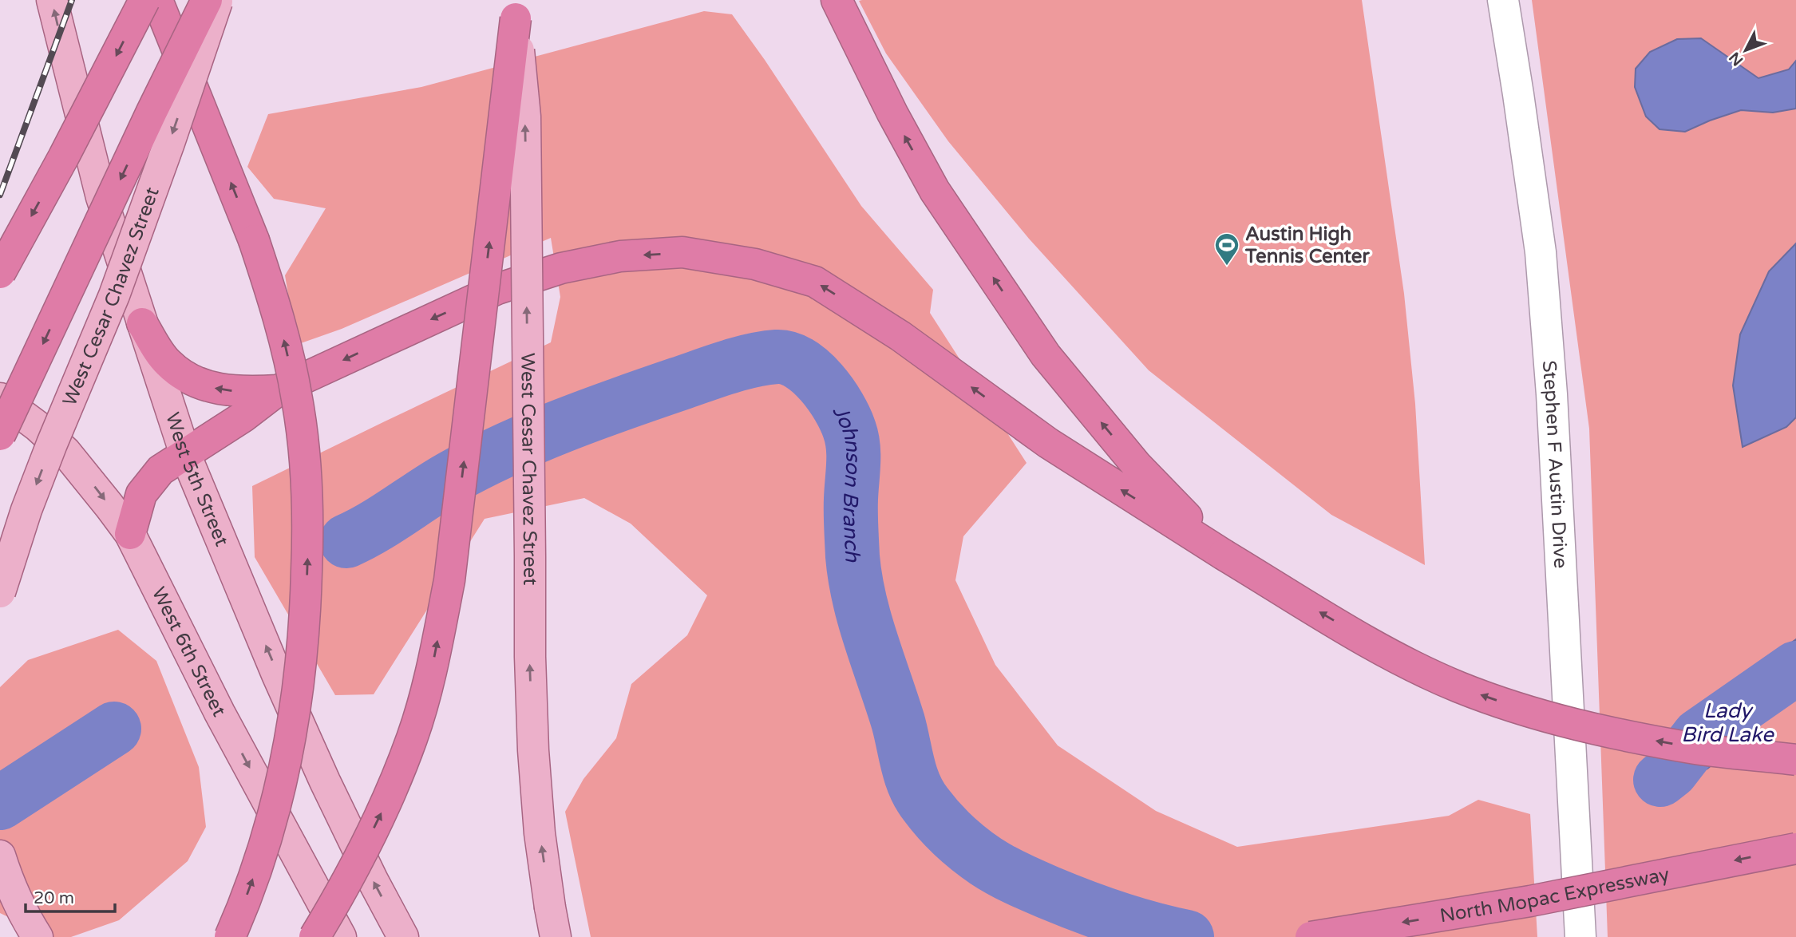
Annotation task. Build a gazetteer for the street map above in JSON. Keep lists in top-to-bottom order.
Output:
{
  "streets": {
    "highway": ["North Mopac Expressway"],
    "main road": ["West Cesar Chavez Street", "West 5th Street", "West 6th Street"],
    "street": ["Stephen F Austin Drive"]
  },
  "one_way": ["West 5th Street", "West 6th Street", "North Mopac Expressway"],
  "water": ["Johnson Branch", "Lady Bird Lake"],
  "places": {
    "sports": ["Austin High Tennis Center"]
  },
  "scale_bar": "20 m",
  "north": "bottom left"
}
